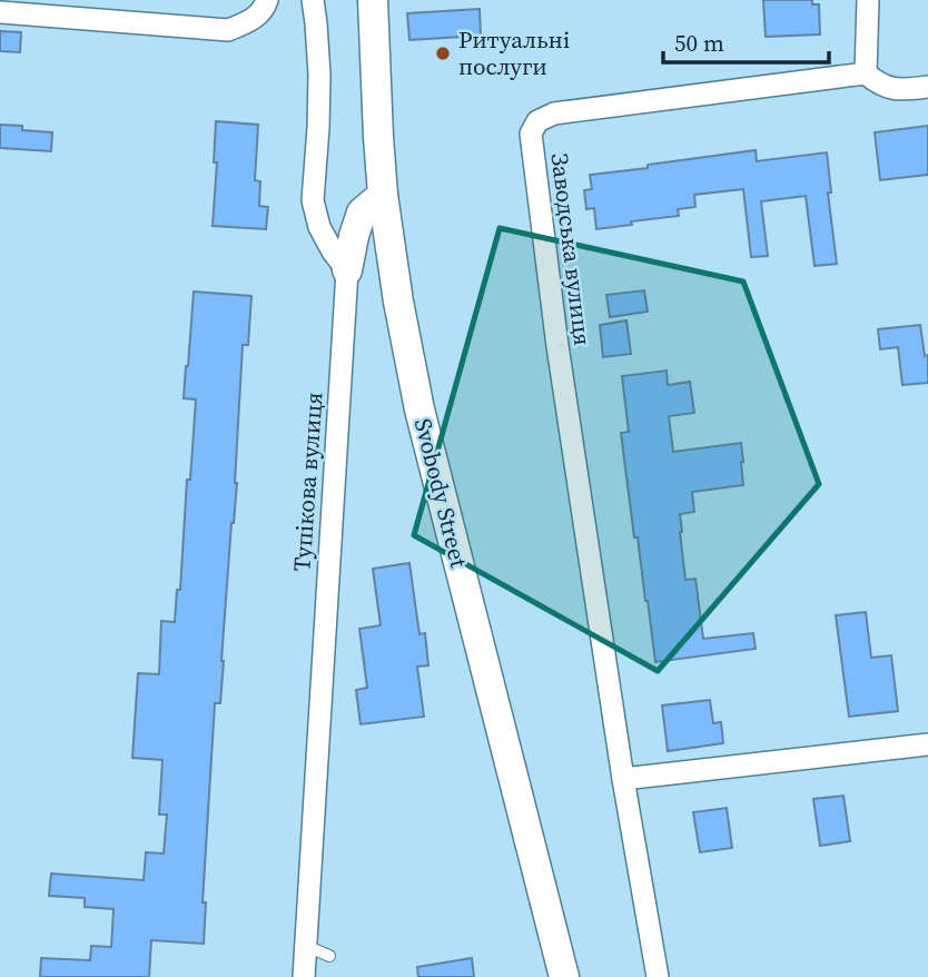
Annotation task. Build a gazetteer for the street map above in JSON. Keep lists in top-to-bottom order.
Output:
{
  "streets": {
    "main road": ["Svobody Street"],
    "street": ["Заводська вулиця", "Тупікова вулиця"]
  },
  "places": ["Ритуальні послуги"],
  "scale_bar": "50 m"
}
